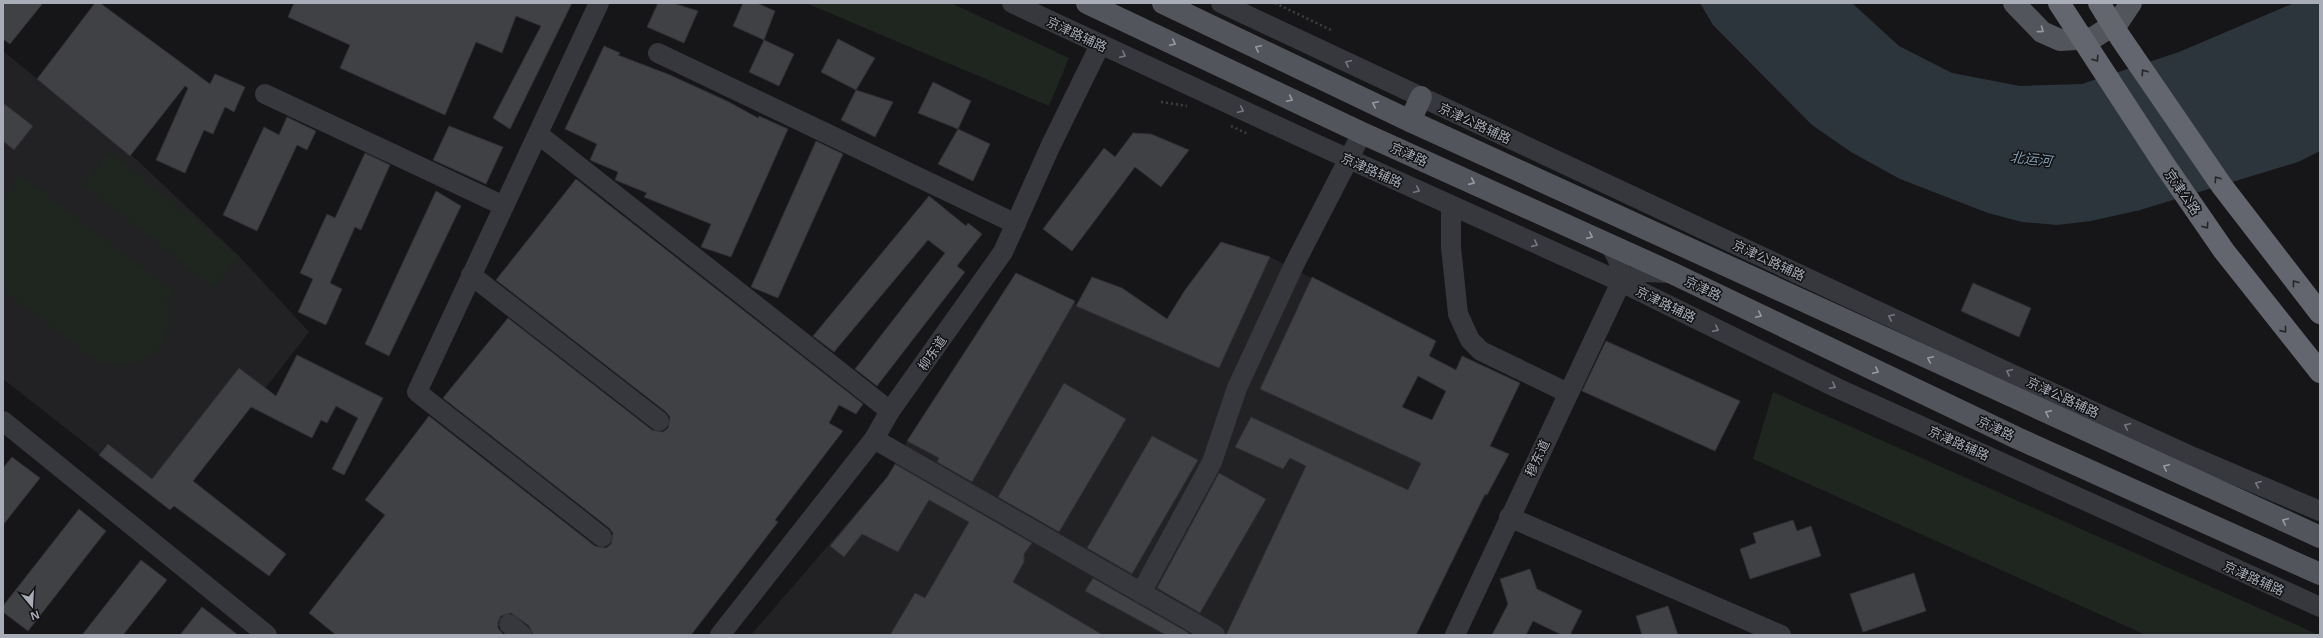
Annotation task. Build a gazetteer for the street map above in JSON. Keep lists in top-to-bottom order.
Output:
{
  "streets": {
    "highway": ["京津公路"],
    "main road": ["京津路"],
    "street": [
      "京津路辅路",
      "京津公路辅路",
      "柳东道",
      "穆东道"
    ]
  },
  "crossings": [
    ["京津路辅路", "京津路"],
    ["京津路辅路", "柳东道"],
    ["京津路辅路", "穆东道"]
  ],
  "one_way": ["京津路辅路", "京津公路辅路"],
  "water": ["北运河"],
  "north": "bottom"
}
